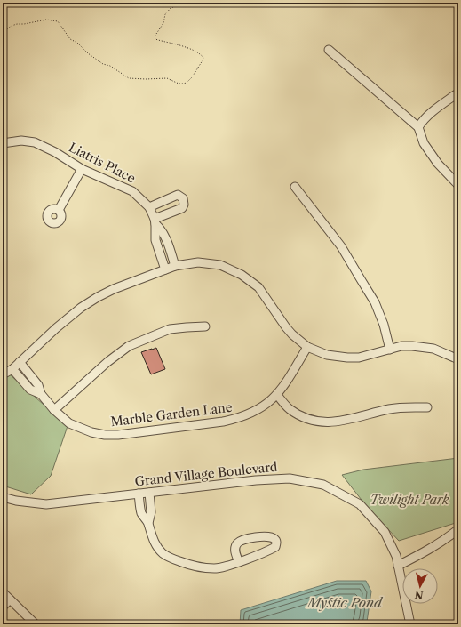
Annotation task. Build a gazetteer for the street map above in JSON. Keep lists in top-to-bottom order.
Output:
{
  "streets": {
    "street": ["Liatris Place", "Marble Garden Lane", "Grand Village Boulevard"]
  },
  "water": ["Mystic Pond"],
  "parks": ["Twilight Park"],
  "north": "bottom"
}
